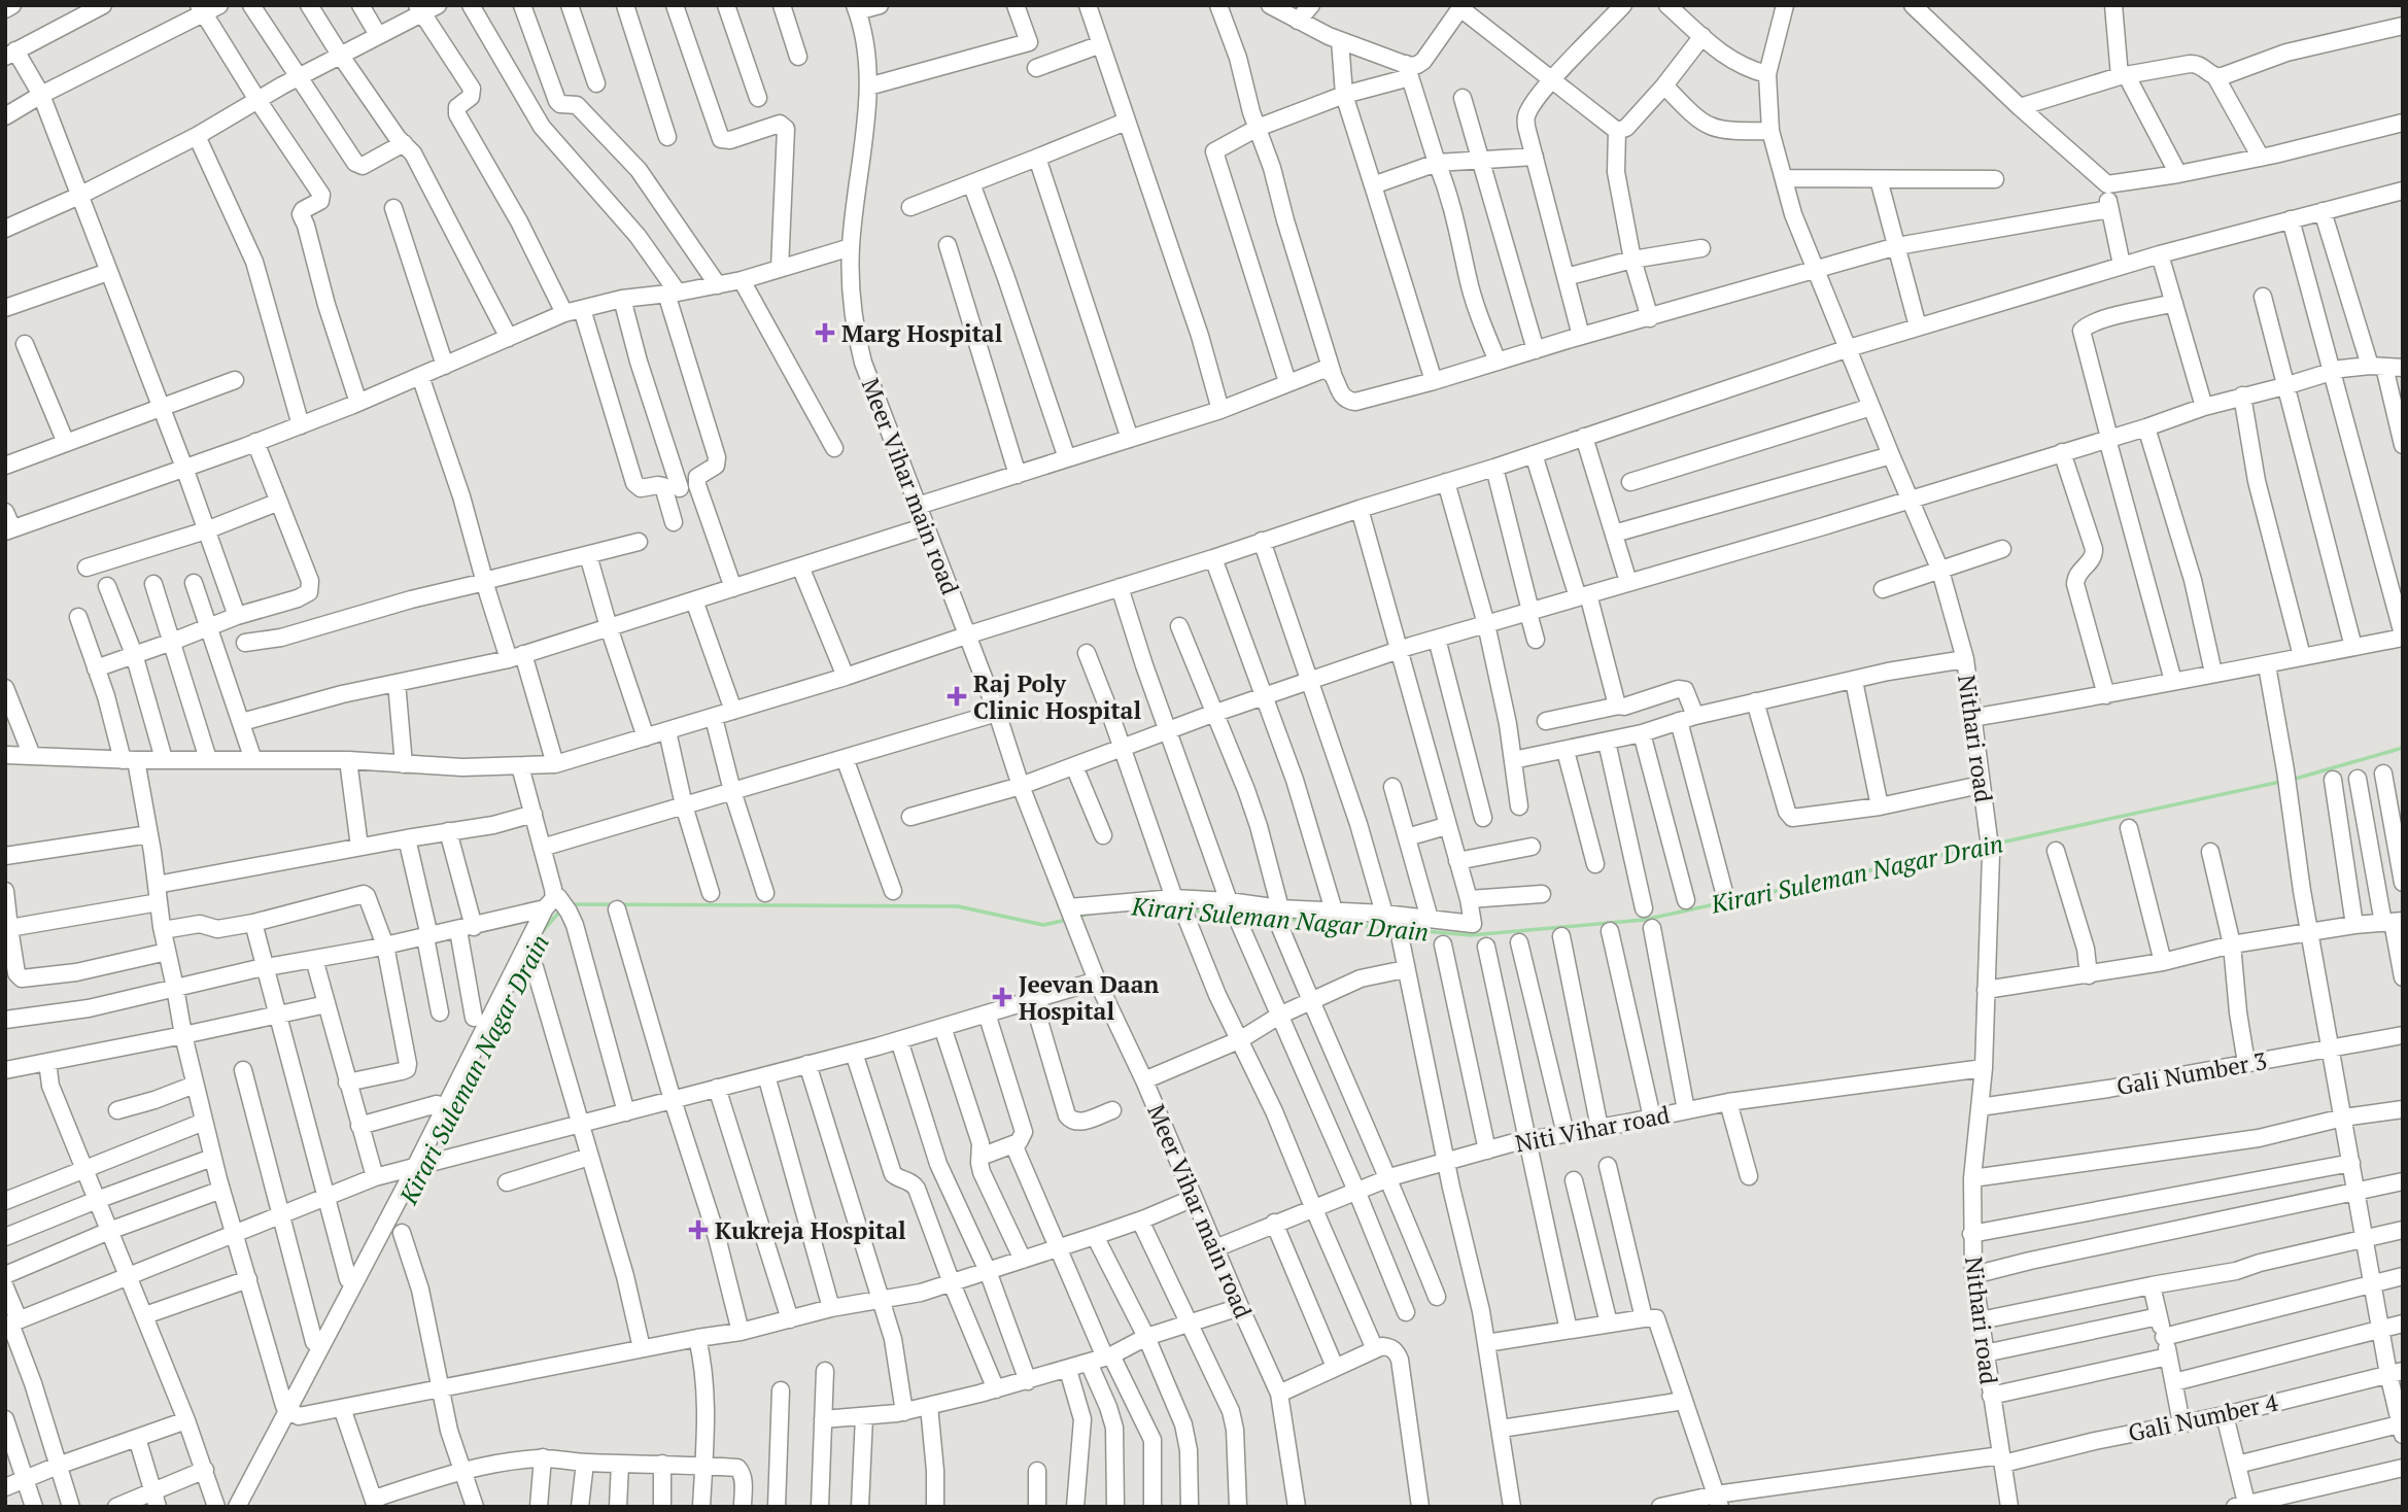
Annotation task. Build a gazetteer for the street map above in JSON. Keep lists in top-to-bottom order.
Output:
{
  "streets": {
    "street": [
      "Meer Vihar main road",
      "Nithari road",
      "Gali Number 3",
      "Niti Vihar road",
      "Gali Number 4"
    ]
  },
  "crossings": [
    ["Meer Vihar main road", "Niti Vihar road"],
    ["Nithari road", "Gali Number 3"],
    ["Nithari road", "Niti Vihar road"],
    ["Nithari road", "Gali Number 4"]
  ],
  "water": ["Kirari Suleman Nagar Drain"],
  "places": {
    "health": [
      "Marg Hospital",
      "Raj Poly Clinic Hospital",
      "Jeevan Daan Hospital",
      "Kukreja Hospital"
    ]
  }
}
